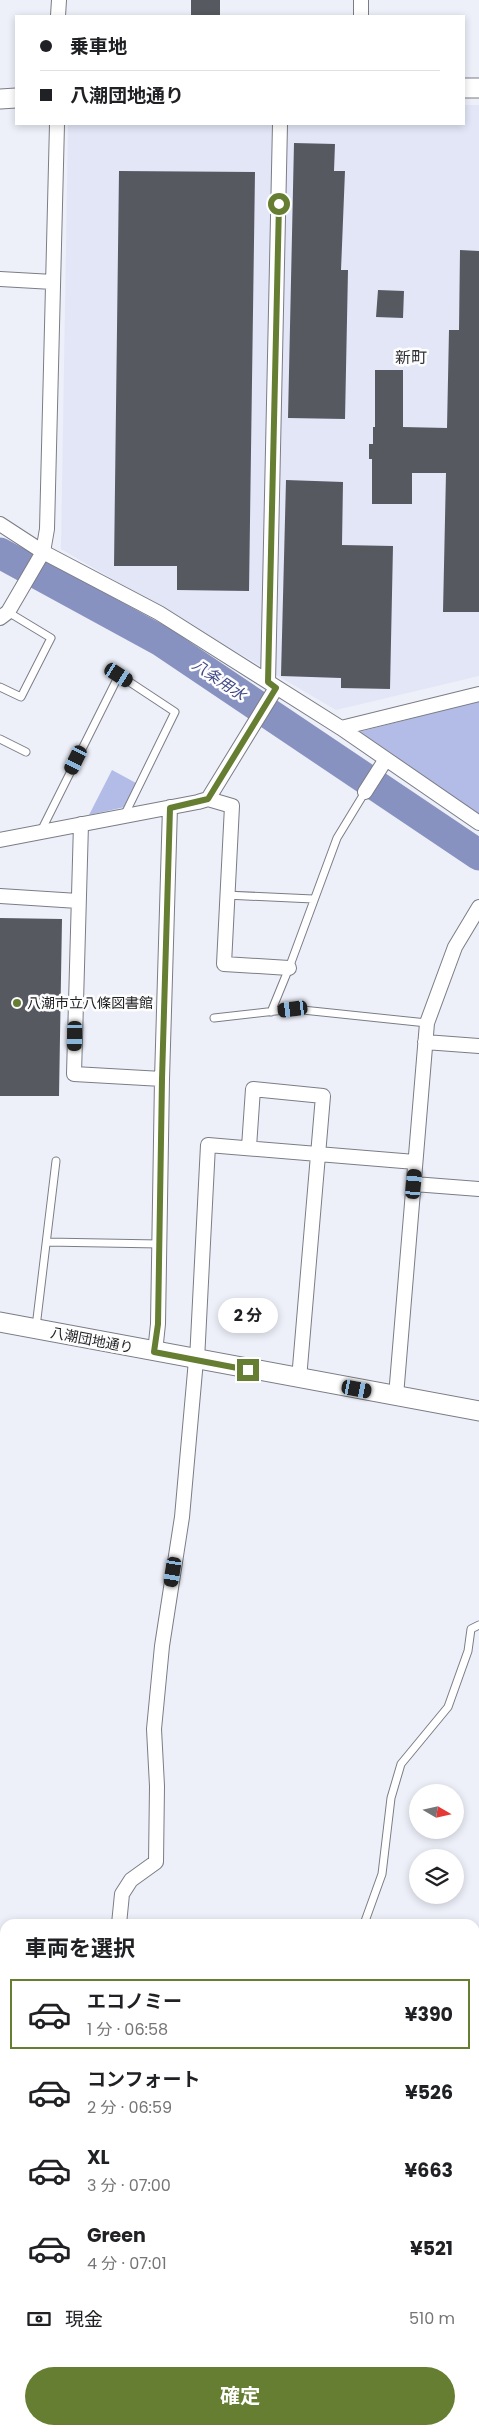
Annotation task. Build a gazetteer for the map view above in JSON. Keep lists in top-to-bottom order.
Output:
{
  "streets": {
    "street": ["八潮団地通り"]
  },
  "districts": ["新町"],
  "water": ["八条用水"],
  "places": ["八潮市立八條図書館"],
  "north": "right",
  "page": {
    "banner": ["乗車地", "八潮団地通り"],
    "bubble": "2 分",
    "heading": "車両を選択",
    "list": [
      {
        "name": "エコノミー",
        "note": "1 分 · 06:58",
        "value": "¥390"
      },
      {
        "name": "コンフォート",
        "note": "2 分 · 06:59",
        "value": "¥526"
      },
      {
        "name": "XL",
        "note": "3 分 · 07:00",
        "value": "¥663"
      },
      {
        "name": "Green",
        "note": "4 分 · 07:01",
        "value": "¥521"
      }
    ],
    "pay": ["現金", "510 m"],
    "buttons": "確定"
  }
}
